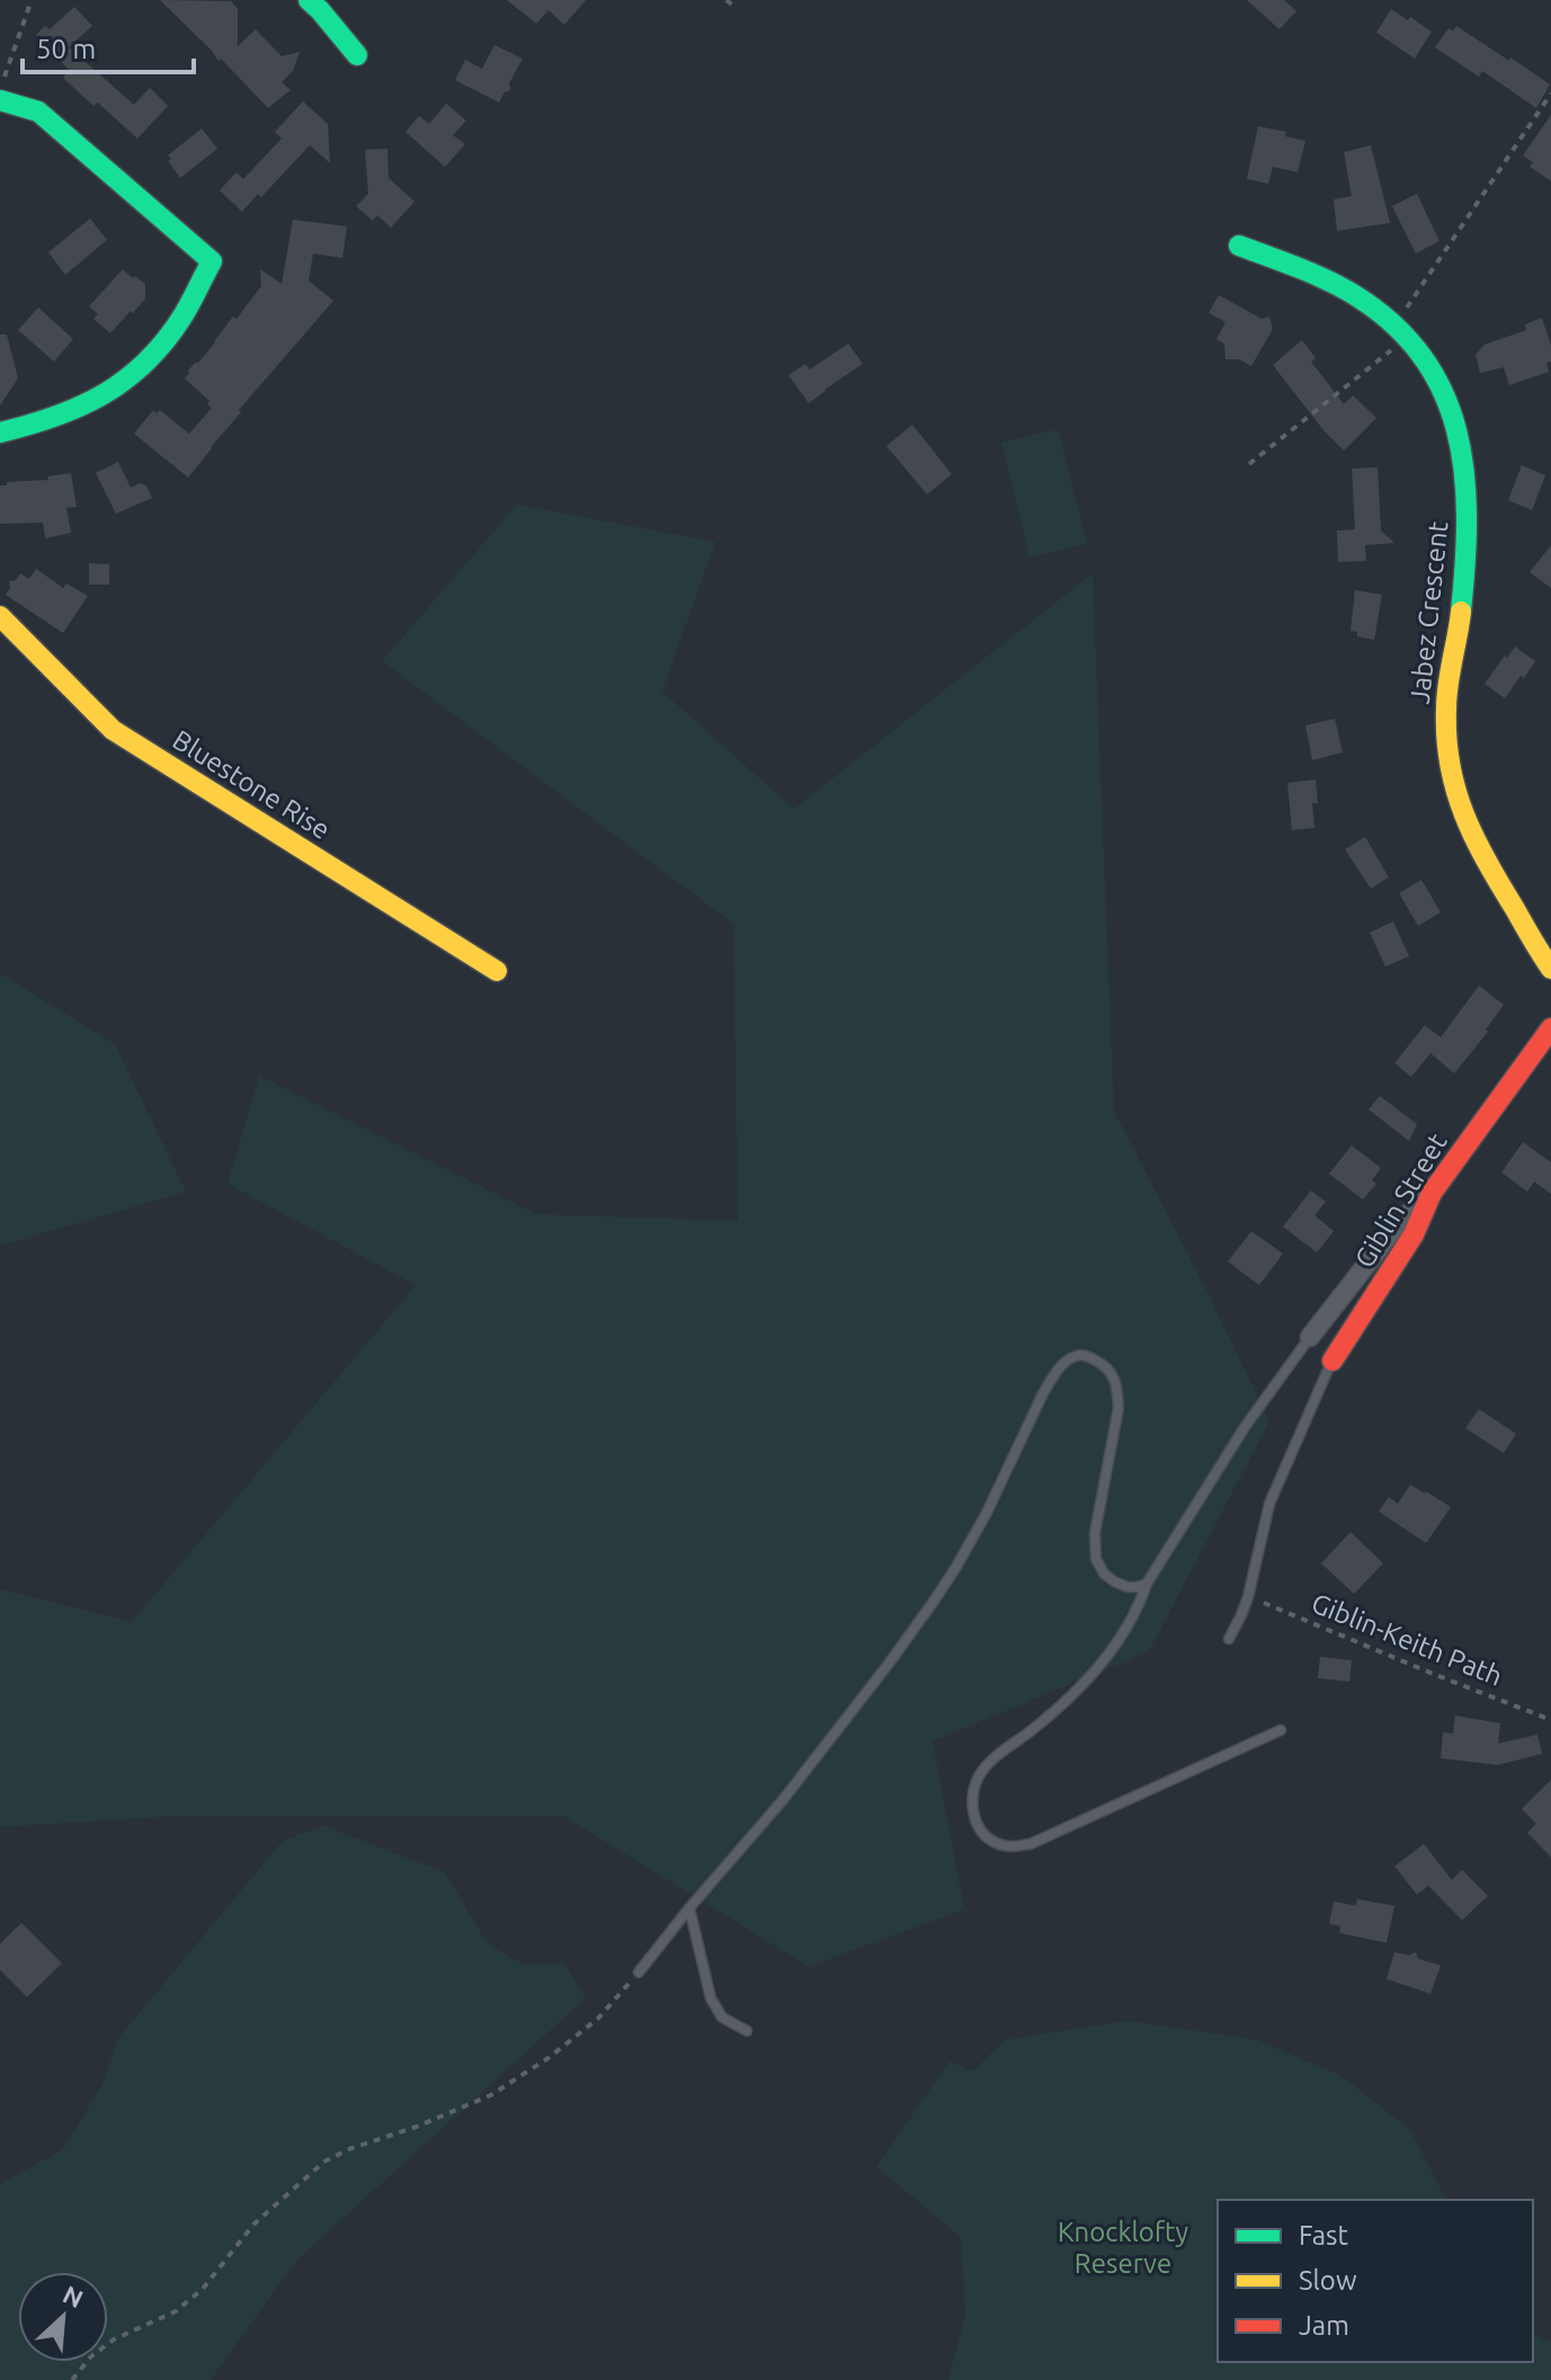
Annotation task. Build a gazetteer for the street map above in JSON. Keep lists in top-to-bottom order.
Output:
{
  "streets": {
    "street": ["Jabez Crescent", "Bluestone Rise", "Giblin Street"],
    "path": ["Giblin-Keith Path"]
  },
  "parks": ["Knocklofty Reserve"],
  "legend": ["Fast", "Slow", "Jam"],
  "scale_bar": "50 m",
  "north": "top right"
}
